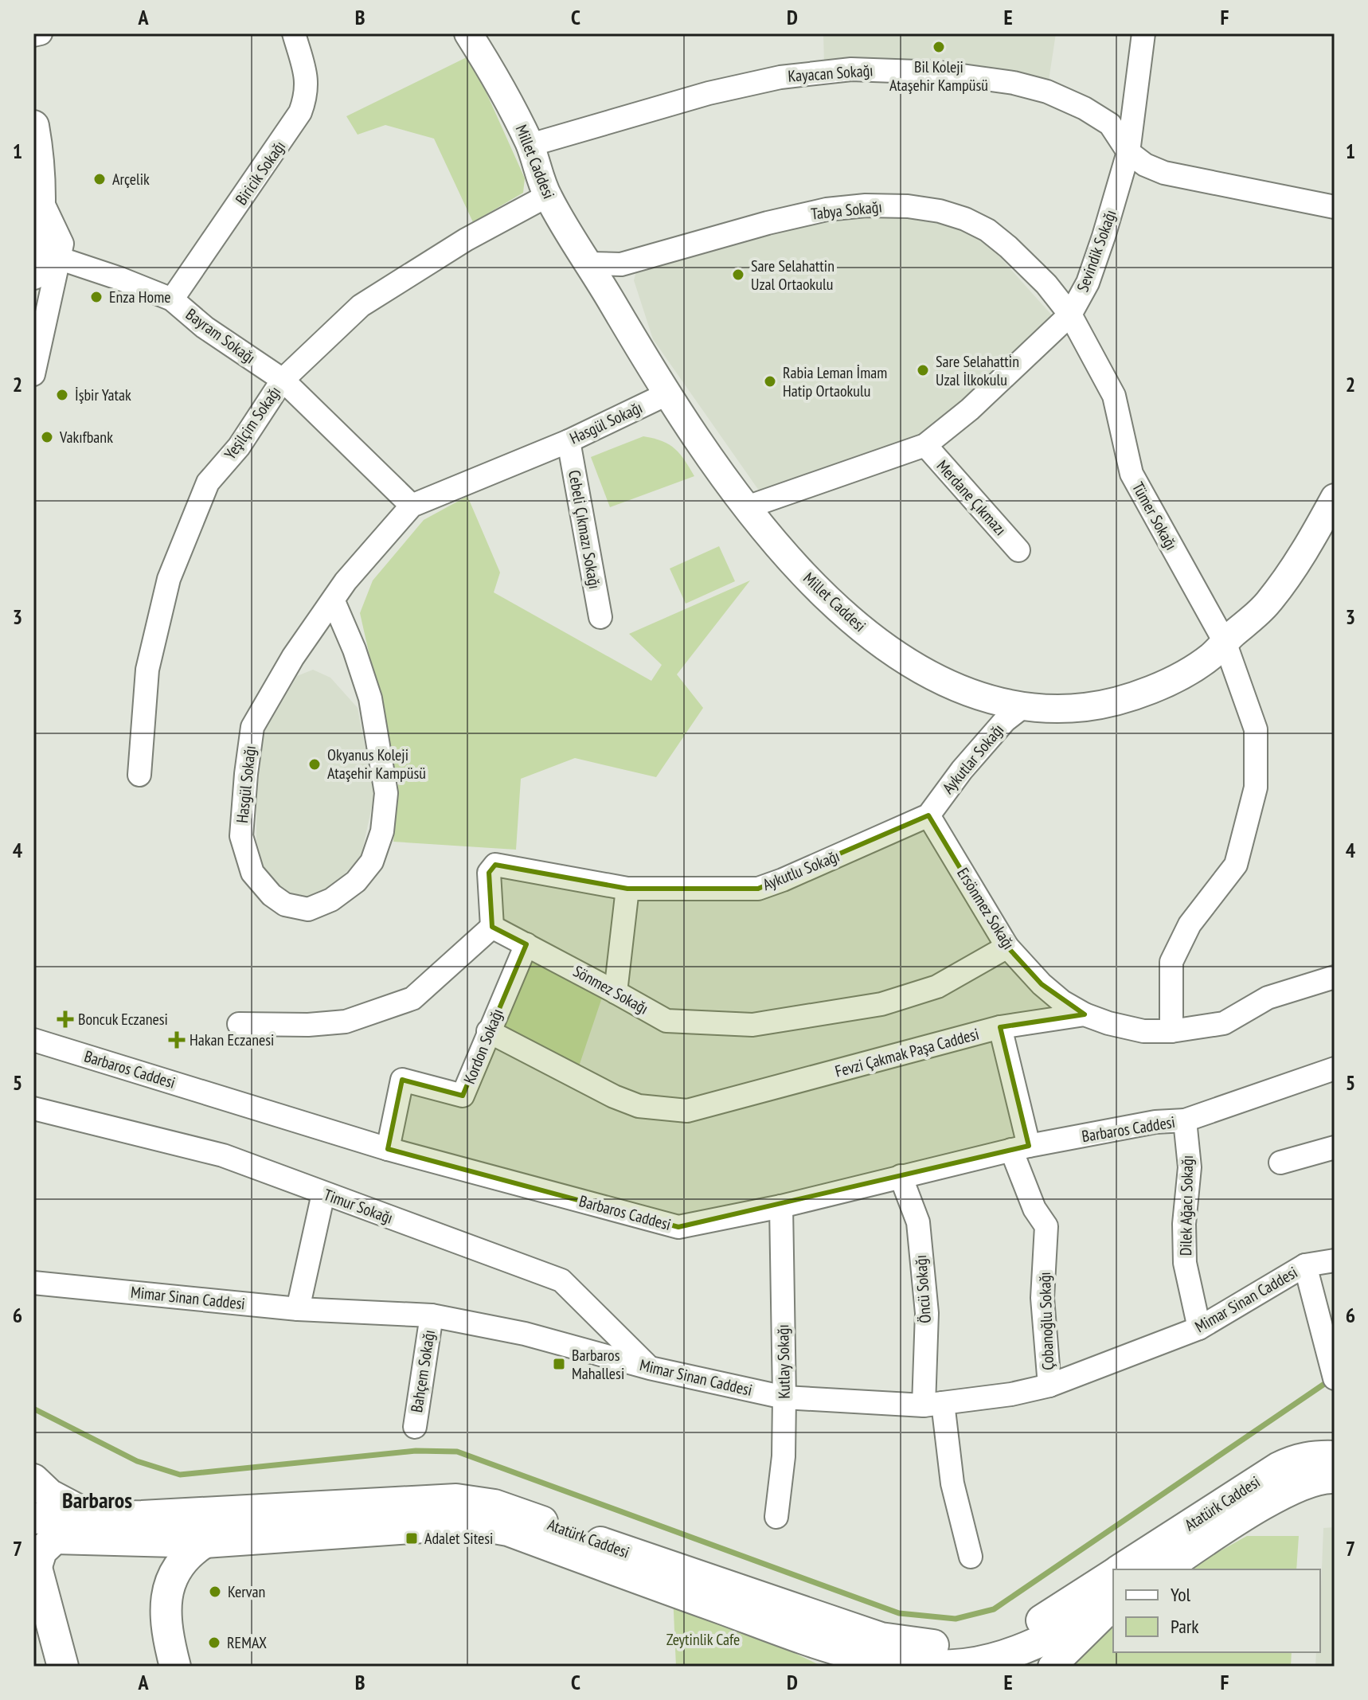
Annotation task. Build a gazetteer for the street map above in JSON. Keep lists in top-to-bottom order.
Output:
{
  "streets": {
    "main road": ["Atatürk Caddesi"],
    "street": [
      "Kayacan Sokağı",
      "Millet Caddesi",
      "Biricik Sokağı",
      "Tabya Sokağı",
      "Sevindik Sokağı",
      "Bayram Sokağı",
      "Yeşilçim Sokağı",
      "Hasgül Sokağı",
      "Merdane Çıkmazı",
      "Tümer Sokağı",
      "Cebeli Çıkmazı Sokağı",
      "Aykutlar Sokağı",
      "Aykutlu Sokağı",
      "Ersönmez Sokağı",
      "Sönmez Sokağı",
      "Kordon Sokağı",
      "Fevzi Çakmak Paşa Caddesi",
      "Barbaros Caddesi",
      "Dilek Ağacı Sokağı",
      "Timur Sokağı",
      "Öncü Sokağı",
      "Mimar Sinan Caddesi",
      "Çobanoğlu Sokağı",
      "Kutlay Sokağı",
      "Bahçem Sokağı"
    ]
  },
  "crossings": [
    ["Kayacan Sokağı", "Millet Caddesi"],
    ["Kayacan Sokağı", "Sevindik Sokağı"],
    ["Millet Caddesi", "Tabya Sokağı"],
    ["Millet Caddesi", "Sevindik Sokağı"],
    ["Millet Caddesi", "Yeşilçim Sokağı"],
    ["Millet Caddesi", "Hasgül Sokağı"],
    ["Millet Caddesi", "Tümer Sokağı"],
    ["Millet Caddesi", "Aykutlar Sokağı"],
    ["Biricik Sokağı", "Bayram Sokağı"],
    ["Tabya Sokağı", "Sevindik Sokağı"],
    ["Tabya Sokağı", "Tümer Sokağı"],
    ["Sevindik Sokağı", "Merdane Çıkmazı"],
    ["Sevindik Sokağı", "Tümer Sokağı"],
    ["Bayram Sokağı", "Yeşilçim Sokağı"],
    ["Bayram Sokağı", "Hasgül Sokağı"],
    ["Hasgül Sokağı", "Cebeli Çıkmazı Sokağı"],
    ["Tümer Sokağı", "Fevzi Çakmak Paşa Caddesi"],
    ["Aykutlar Sokağı", "Aykutlu Sokağı"],
    ["Aykutlar Sokağı", "Ersönmez Sokağı"],
    ["Aykutlu Sokağı", "Ersönmez Sokağı"],
    ["Aykutlu Sokağı", "Sönmez Sokağı"],
    ["Ersönmez Sokağı", "Sönmez Sokağı"],
    ["Ersönmez Sokağı", "Fevzi Çakmak Paşa Caddesi"],
    ["Sönmez Sokağı", "Kordon Sokağı"],
    ["Kordon Sokağı", "Fevzi Çakmak Paşa Caddesi"],
    ["Kordon Sokağı", "Barbaros Caddesi"],
    ["Fevzi Çakmak Paşa Caddesi", "Çobanoğlu Sokağı"],
    ["Barbaros Caddesi", "Dilek Ağacı Sokağı"],
    ["Barbaros Caddesi", "Öncü Sokağı"],
    ["Barbaros Caddesi", "Çobanoğlu Sokağı"],
    ["Barbaros Caddesi", "Kutlay Sokağı"],
    ["Dilek Ağacı Sokağı", "Mimar Sinan Caddesi"],
    ["Timur Sokağı", "Mimar Sinan Caddesi"],
    ["Öncü Sokağı", "Mimar Sinan Caddesi"],
    ["Mimar Sinan Caddesi", "Çobanoğlu Sokağı"],
    ["Mimar Sinan Caddesi", "Kutlay Sokağı"],
    ["Mimar Sinan Caddesi", "Bahçem Sokağı"]
  ],
  "districts": ["Barbaros"],
  "parks": ["Zeytinlik Cafe"],
  "places": {
    "other": [
      "Bil Koleji Ataşehir Kampüsü",
      "Arçelik",
      "Sare Selahattin Uzal Ortaokulu",
      "Enza Home",
      "Sare Selahattin Uzal İlkokulu",
      "Rabia Leman İmam Hatip Ortaokulu",
      "İşbir Yatak",
      "Vakıfbank",
      "Okyanus Koleji Ataşehir Kampüsü",
      "Kervan",
      "REMAX"
    ],
    "health": ["Boncuk Eczanesi", "Hakan Eczanesi"],
    "transit": ["Barbaros Mahallesi", "Adalet Sitesi"]
  },
  "legend": ["Yol", "Park"],
  "grid": {
    "columns": [
      "A",
      "B",
      "C",
      "D",
      "E",
      "F"
    ],
    "rows": [
      "1",
      "2",
      "3",
      "4",
      "5",
      "6",
      "7"
    ]
  }
}
